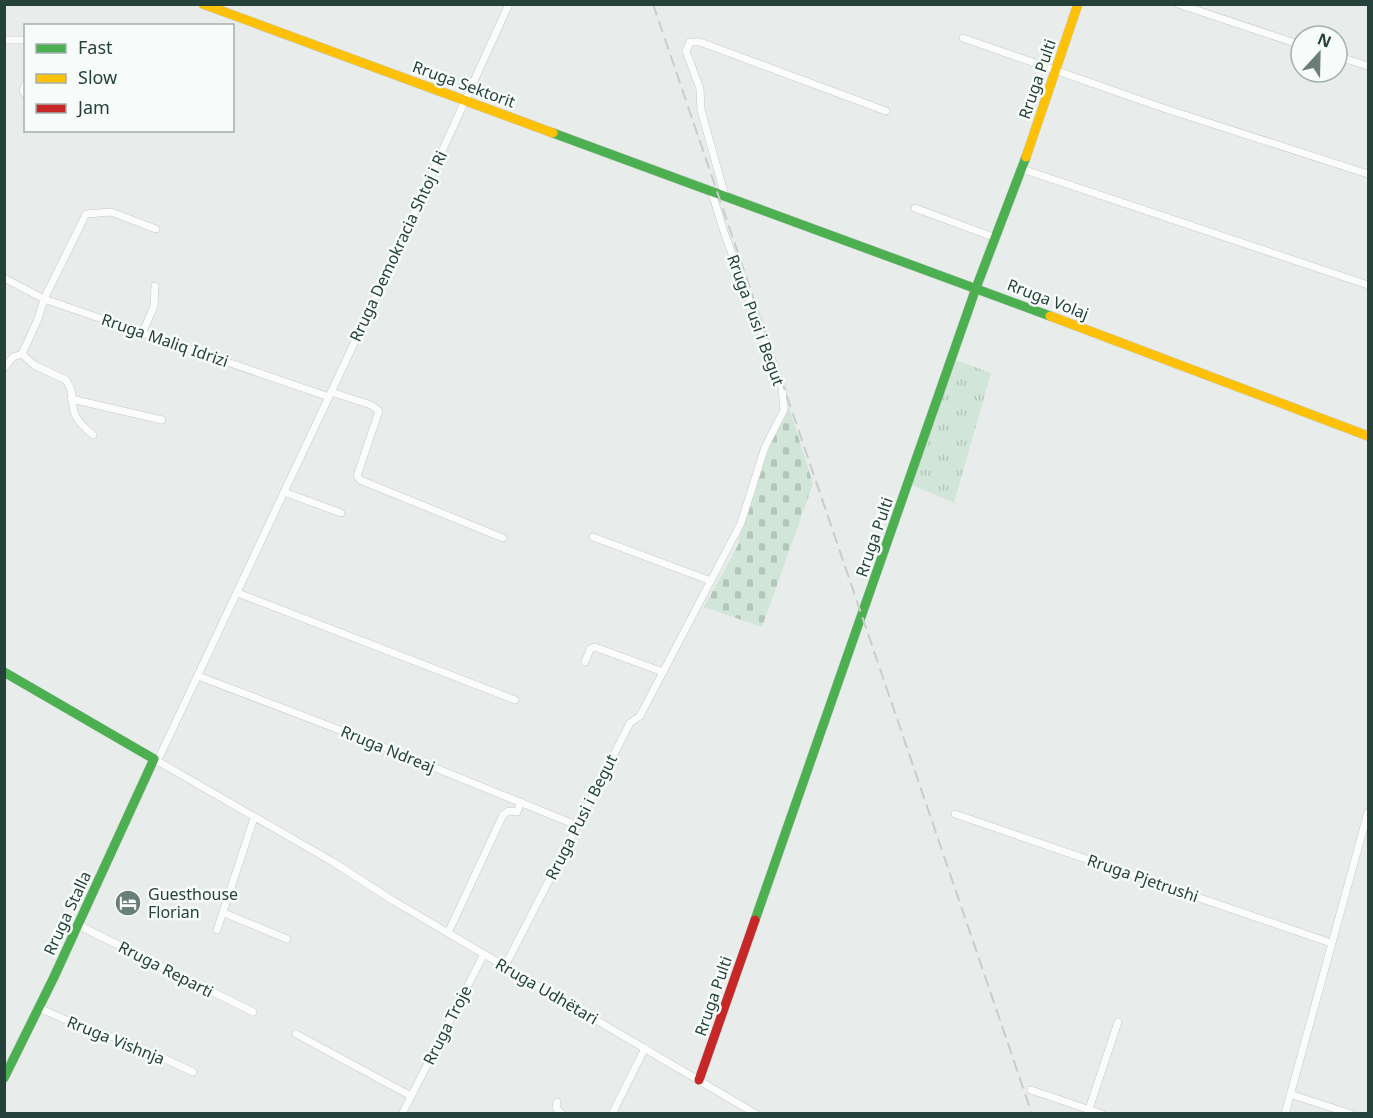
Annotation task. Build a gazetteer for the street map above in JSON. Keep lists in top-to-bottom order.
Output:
{
  "streets": {
    "street": [
      "Rruga Pulti",
      "Rruga Sektorit",
      "Rruga Demokracia Shtoj i Ri",
      "Rruga Volaj",
      "Rruga Pusi i Begut",
      "Rruga Maliq Idrizi",
      "Rruga Ndreaj",
      "Rruga Pjetrushi",
      "Rruga Stalla",
      "Rruga Reparti",
      "Rruga Udhëtari",
      "Rruga Troje",
      "Rruga Vishnja"
    ]
  },
  "crossings": [
    ["Rruga Pulti", "Rruga Volaj"],
    ["Rruga Pulti", "Rruga Udhëtari"],
    ["Rruga Sektorit", "Rruga Demokracia Shtoj i Ri"],
    ["Rruga Sektorit", "Rruga Volaj"],
    ["Rruga Sektorit", "Rruga Pusi i Begut"],
    ["Rruga Demokracia Shtoj i Ri", "Rruga Maliq Idrizi"],
    ["Rruga Demokracia Shtoj i Ri", "Rruga Ndreaj"],
    ["Rruga Demokracia Shtoj i Ri", "Rruga Stalla"],
    ["Rruga Demokracia Shtoj i Ri", "Rruga Udhëtari"],
    ["Rruga Volaj", "Rruga Pusi i Begut"],
    ["Rruga Pusi i Begut", "Rruga Ndreaj"],
    ["Rruga Pusi i Begut", "Rruga Udhëtari"],
    ["Rruga Stalla", "Rruga Reparti"],
    ["Rruga Stalla", "Rruga Udhëtari"],
    ["Rruga Stalla", "Rruga Vishnja"],
    ["Rruga Udhëtari", "Rruga Troje"]
  ],
  "places": {
    "hotel": ["Guesthouse Florian"]
  },
  "legend": ["Fast", "Slow", "Jam"],
  "north": "top"
}
